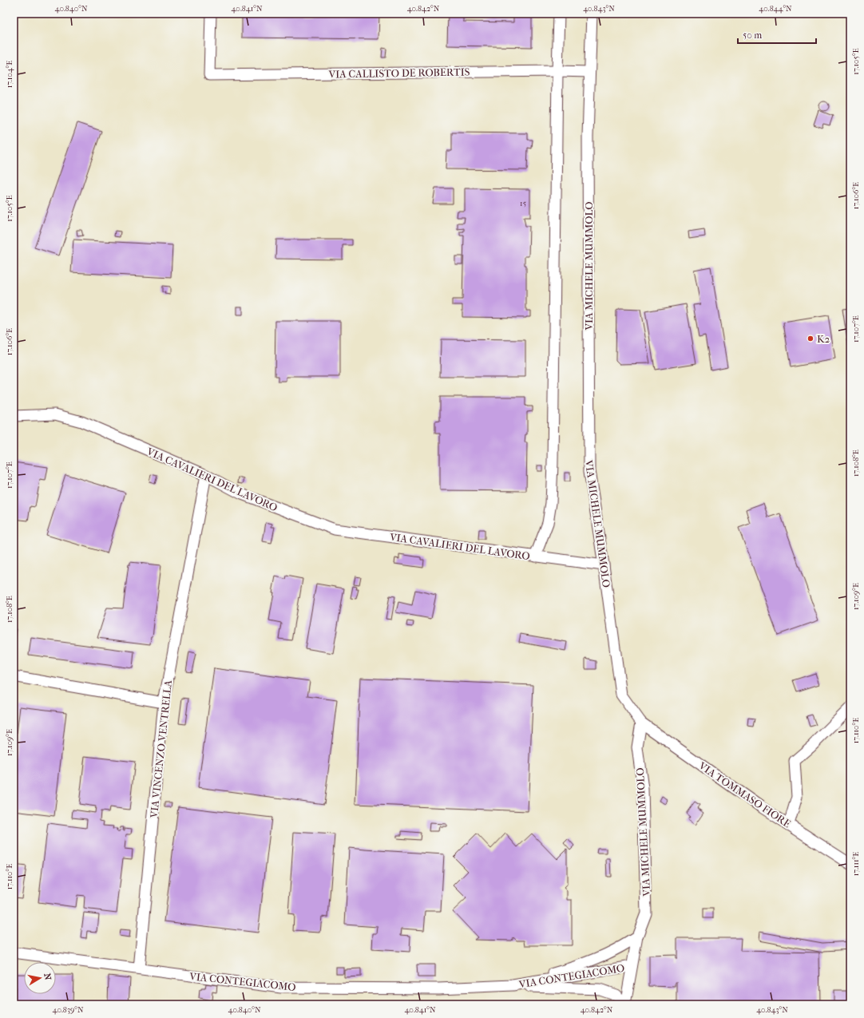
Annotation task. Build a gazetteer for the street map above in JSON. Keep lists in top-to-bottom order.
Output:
{
  "streets": {
    "street": [
      "VIA CALLISTO DE ROBERTIS",
      "VIA MICHELE MUMMOLO",
      "VIA CAVALIERI DEL LAVORO",
      "VIA VINCENZO VENTRELLA",
      "VIA TOMMASO FIORE",
      "VIA CONTEGIACOMO"
    ]
  },
  "crossings": [
    ["VIA CALLISTO DE ROBERTIS", "VIA MICHELE MUMMOLO"],
    ["VIA MICHELE MUMMOLO", "VIA CAVALIERI DEL LAVORO"],
    ["VIA MICHELE MUMMOLO", "VIA TOMMASO FIORE"],
    ["VIA MICHELE MUMMOLO", "VIA CONTEGIACOMO"],
    ["VIA CAVALIERI DEL LAVORO", "VIA VINCENZO VENTRELLA"],
    ["VIA VINCENZO VENTRELLA", "VIA CONTEGIACOMO"]
  ],
  "places": ["K2"],
  "house_numbers": ["15"],
  "scale_bar": "50 m",
  "north": "right",
  "coordinates": [
    "40.840°N",
    "40.841°N",
    "40.842°N",
    "40.843°N",
    "40.844°N",
    "17.105°E",
    "17.104°E",
    "17.106°E",
    "17.107°E",
    "17.108°E",
    "17.109°E",
    "17.110°E",
    "17.111°E",
    "40.839°N"
  ]
}
